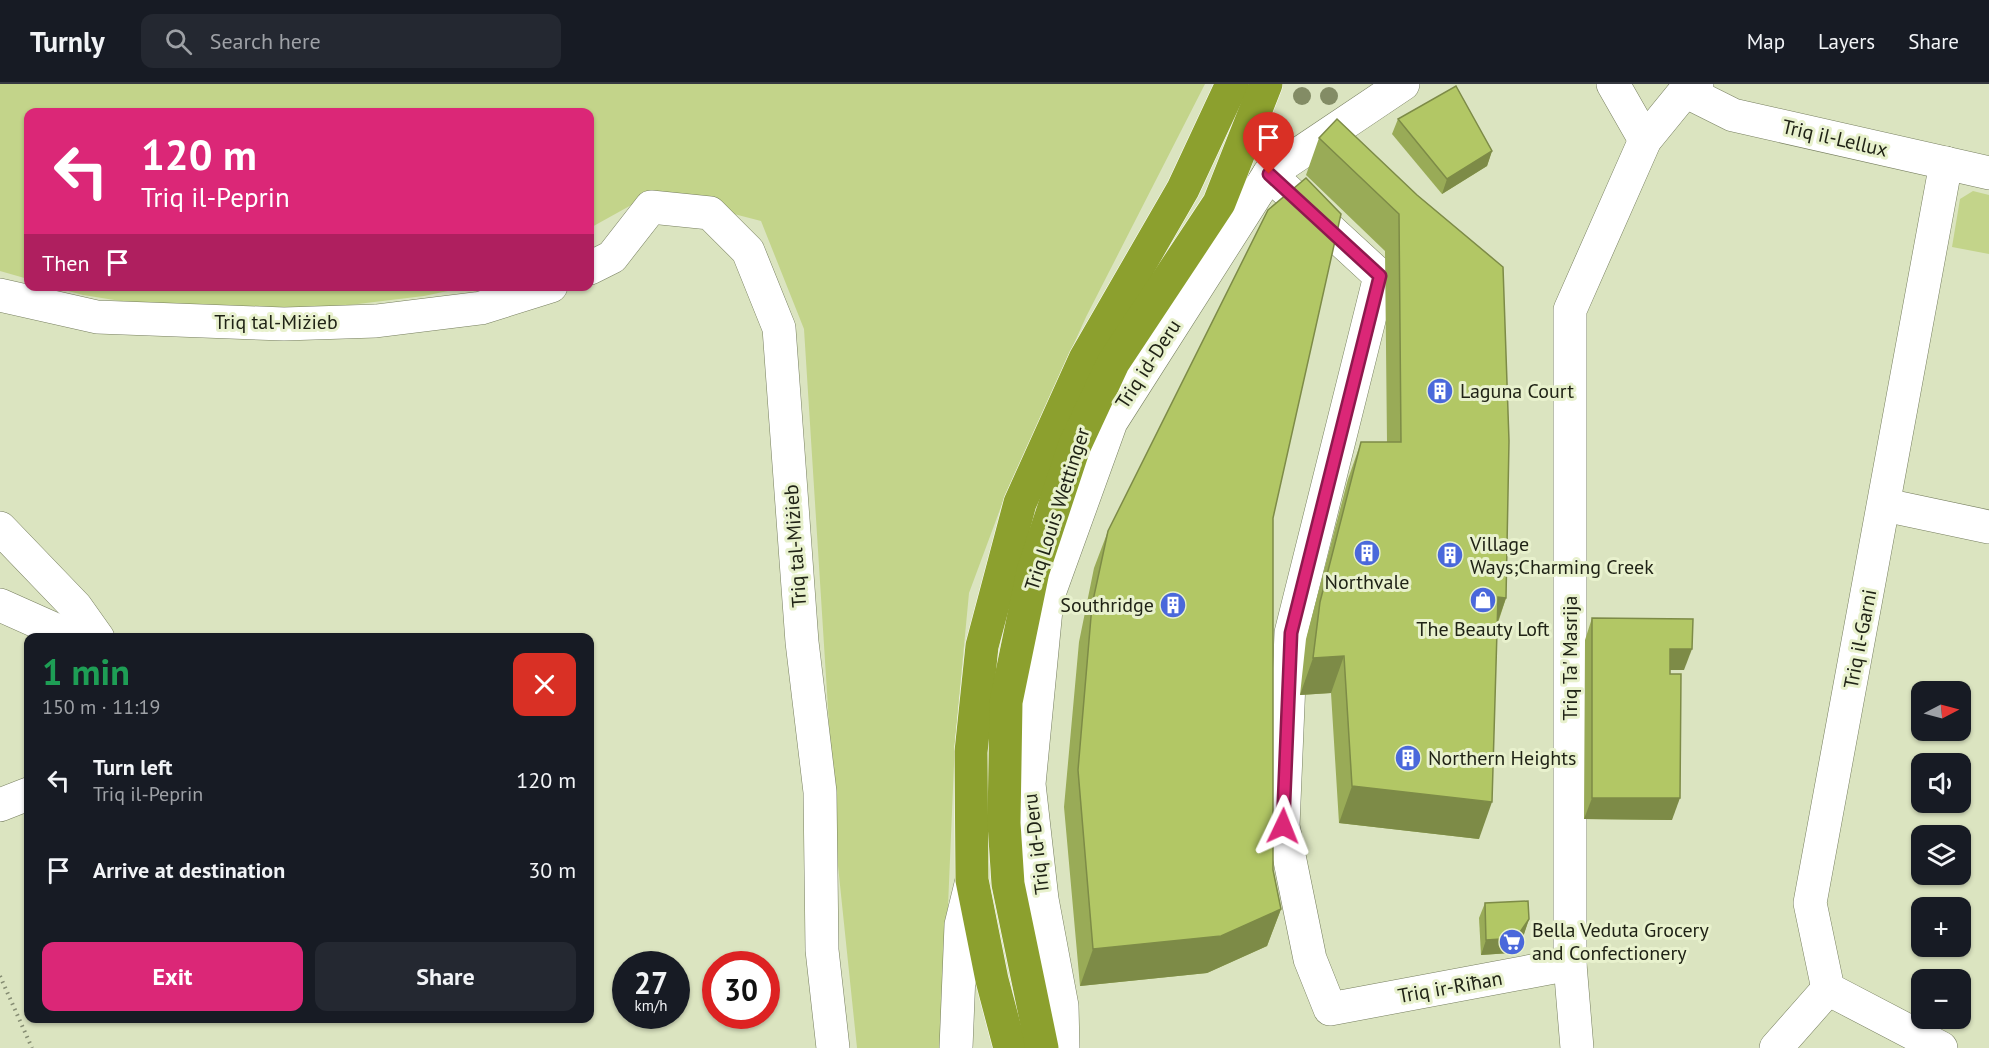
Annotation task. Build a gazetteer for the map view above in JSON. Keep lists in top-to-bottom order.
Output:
{
  "streets": {
    "highway": ["Triq Louis Wettinger"],
    "street": [
      "Triq il-Lellux",
      "Triq tal-Miżieb",
      "Triq id-Deru",
      "Triq il-Garni",
      "Triq Ta' Masrija",
      "Triq ir-Riħan"
    ]
  },
  "crossings": [
    ["Triq il-Lellux", "Triq il-Garni"],
    ["Triq il-Lellux", "Triq Ta' Masrija"],
    ["Triq id-Deru", "Triq ir-Riħan"],
    ["Triq Ta' Masrija", "Triq ir-Riħan"]
  ],
  "places": {
    "building": [
      "Laguna Court",
      "Northvale",
      "Village Ways;Charming Creek",
      "Southridge",
      "Northern Heights"
    ],
    "shop": ["The Beauty Loft"],
    "supermarket": ["Bella Veduta Grocery and Confectionery"]
  },
  "north": "right",
  "page": {
    "header": "Turnly",
    "search": "Search here",
    "nav": ["Map", "Layers", "Share"],
    "turn": ["120 m", "Triq il-Peprin"],
    "then": "Then",
    "heading": ["1 min", "150 m · 11:19"],
    "map_buttons": ["+", "−"],
    "list": [
      {
        "name": "Turn left",
        "note": "Triq il-Peprin",
        "value": "120 m"
      },
      {
        "name": "Arrive at destination",
        "value": "30 m"
      }
    ],
    "buttons": ["Exit", "Share"],
    "speed": "27 km/h",
    "limit": "30"
  }
}
